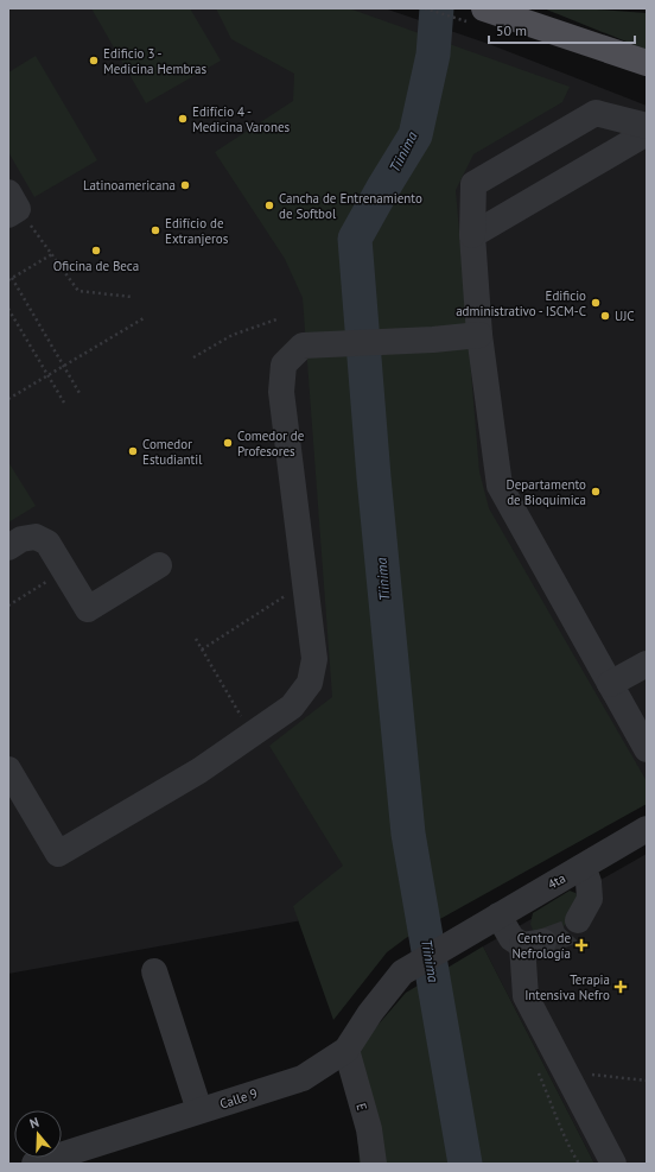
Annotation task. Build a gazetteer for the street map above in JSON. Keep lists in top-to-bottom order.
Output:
{
  "streets": {
    "street": ["4ta", "Calle 9", "E"]
  },
  "crossings": [
    ["4ta", "Calle 9"],
    ["Calle 9", "E"]
  ],
  "water": ["Tíinima"],
  "places": {
    "other": [
      "Edificio 3 - Medicina Hembras",
      "Edifício 4 - Medicina Varones",
      "Latinoamericana",
      "Cancha de Entrenamiento de Softbol",
      "Edifício de Extranjeros",
      "Oficina de Beca",
      "Edificio administrativo - ISCM-C",
      "UJC",
      "Comedor de Profesores",
      "Comedor Estudiantil",
      "Departamento de Bioquímica"
    ],
    "health": ["Centro de Nefrología", "Terapia Intensiva Nefro"]
  },
  "scale_bar": "50 m",
  "north": "top"
}
